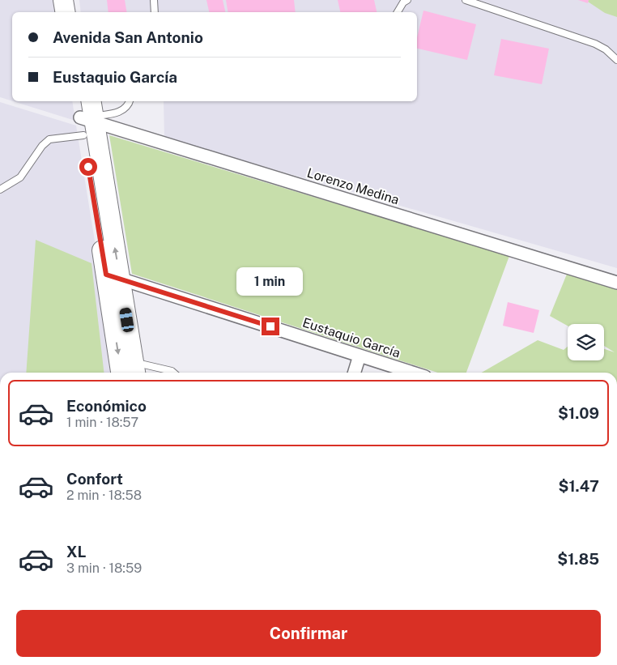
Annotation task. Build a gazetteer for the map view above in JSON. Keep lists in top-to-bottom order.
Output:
{
  "streets": {
    "street": ["Lorenzo Medina", "Eustaquio García"]
  },
  "page": {
    "banner": ["Avenida San Antonio", "Eustaquio García"],
    "bubble": "1 min",
    "list": [
      {
        "name": "Económico",
        "note": "1 min · 18:57",
        "value": "$1.09"
      },
      {
        "name": "Confort",
        "note": "2 min · 18:58",
        "value": "$1.47"
      },
      {
        "name": "XL",
        "note": "3 min · 18:59",
        "value": "$1.85"
      }
    ],
    "buttons": "Confirmar"
  }
}
